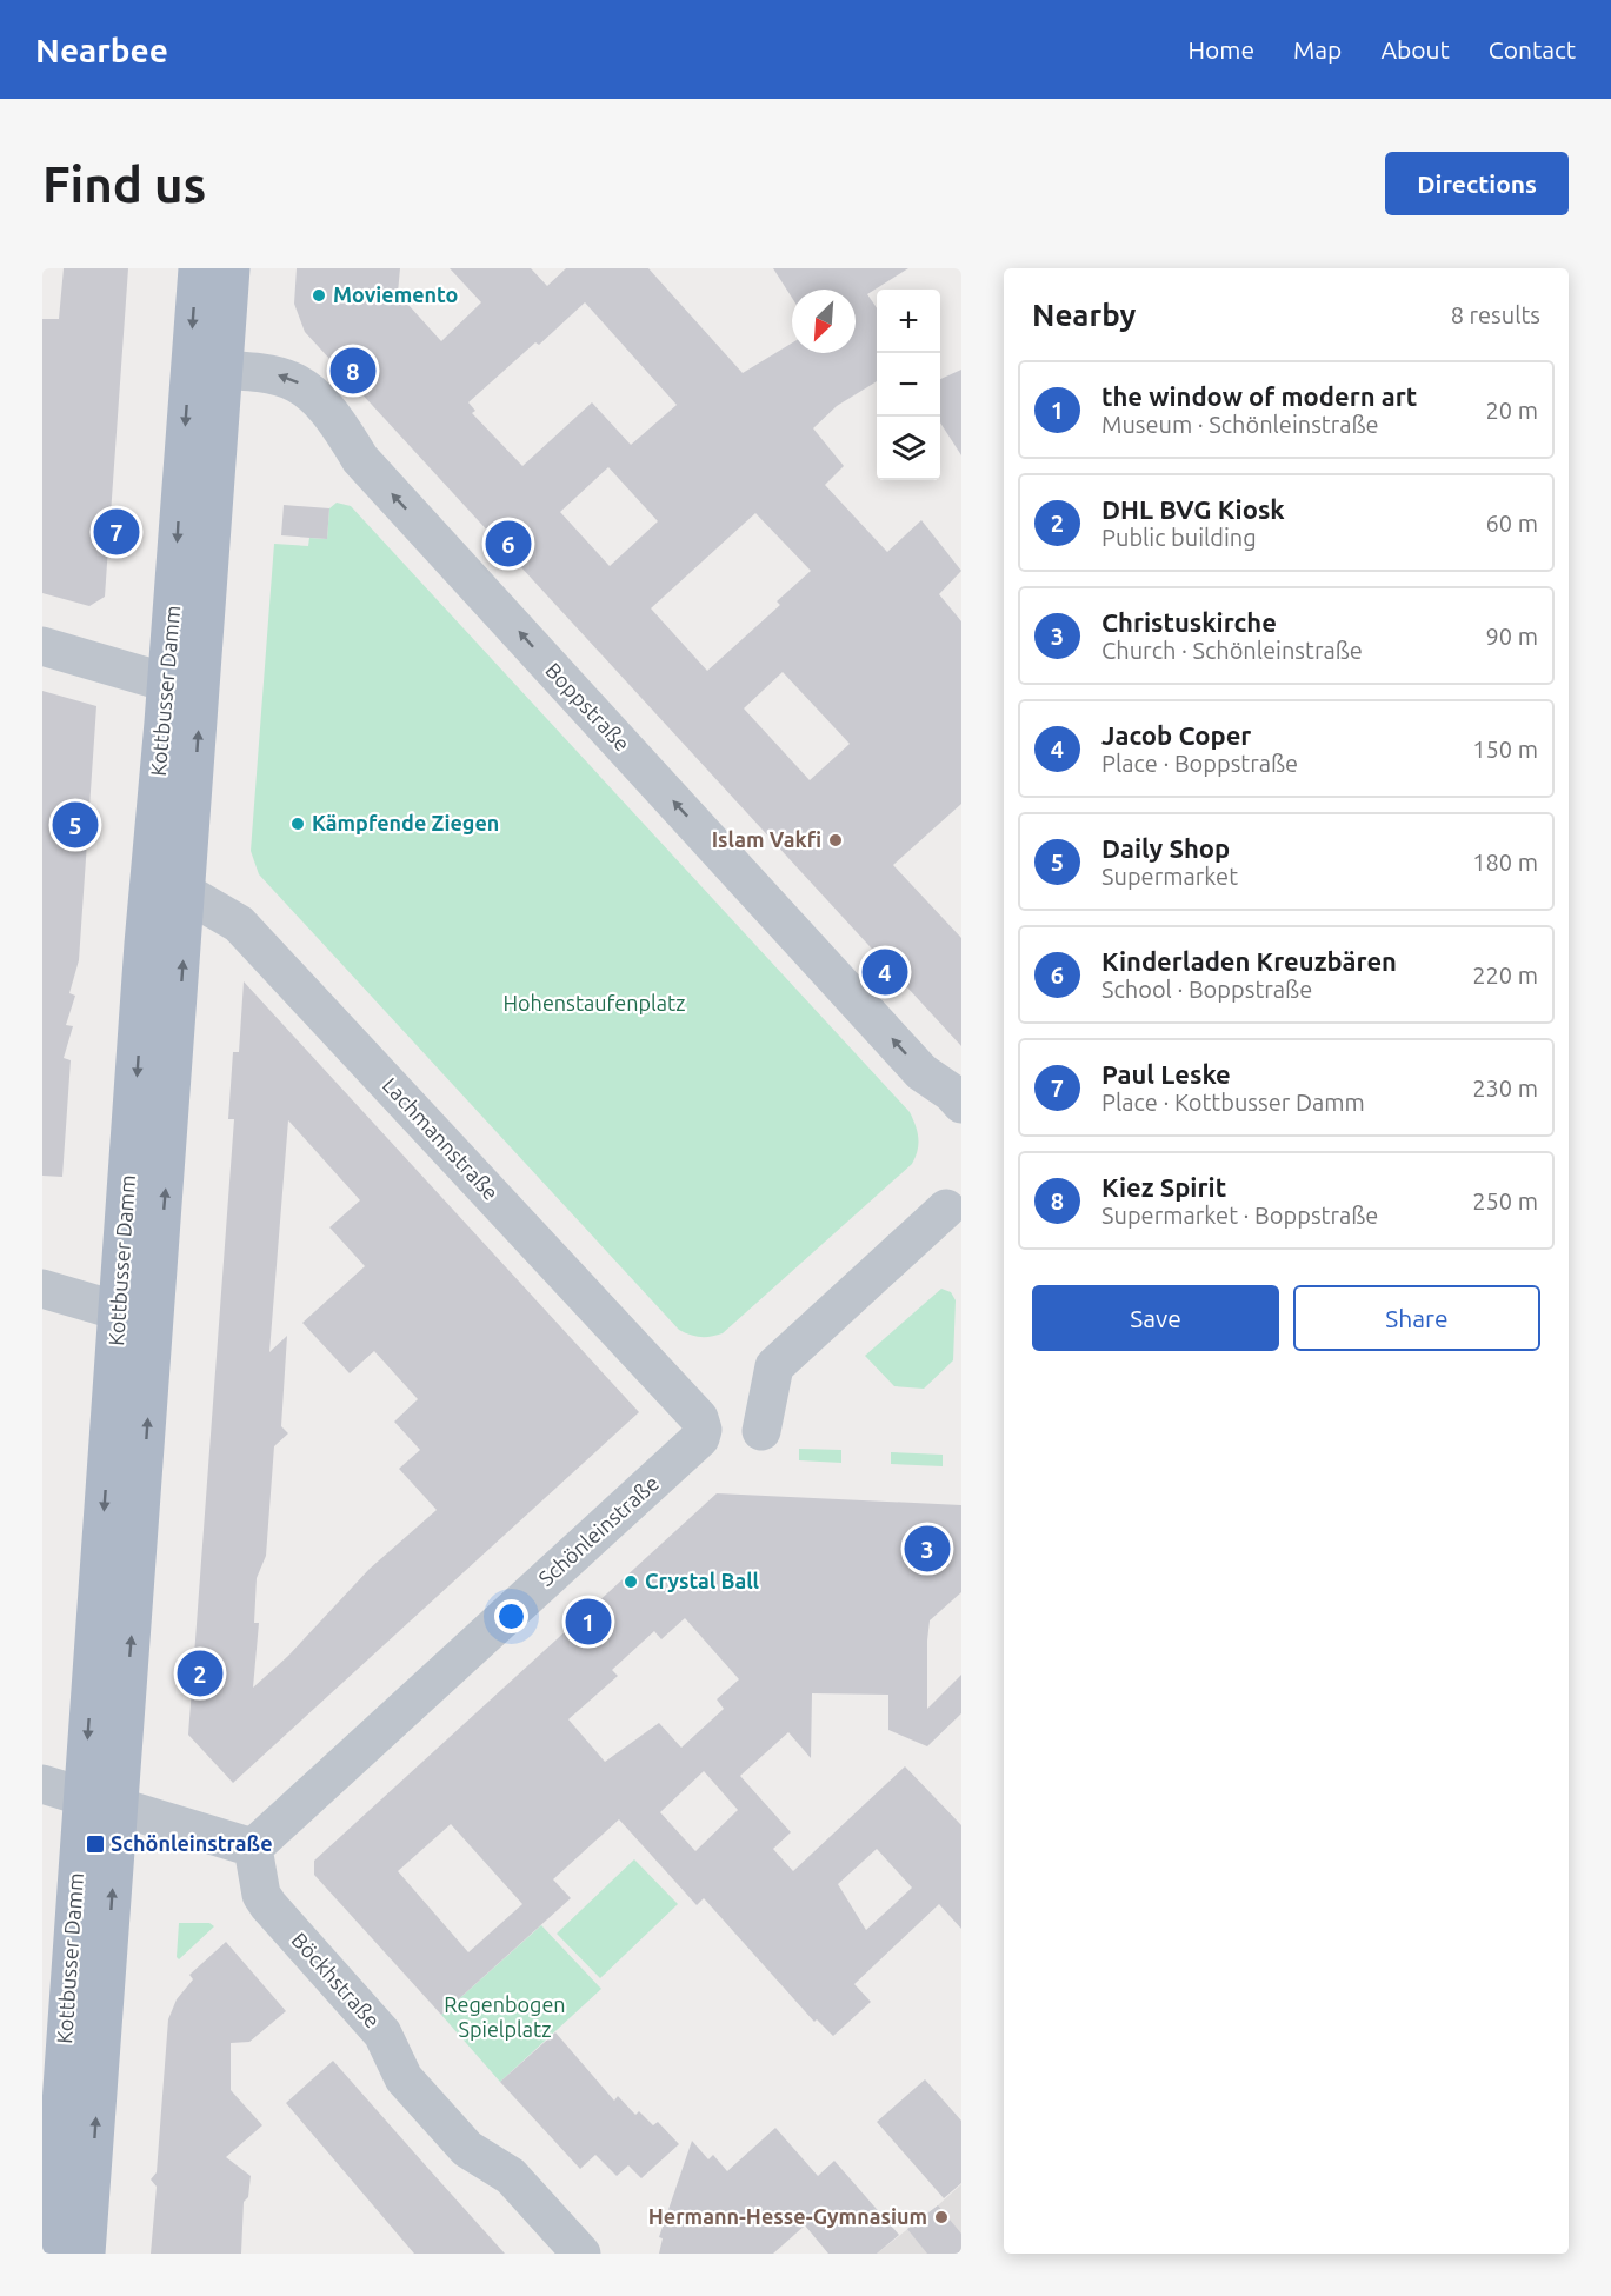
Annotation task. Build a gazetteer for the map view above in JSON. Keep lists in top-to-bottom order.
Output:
{
  "streets": {
    "main road": ["Kottbusser Damm"],
    "street": [
      "Boppstraße",
      "Lachmannstraße",
      "Schönleinstraße",
      "Böckhstraße"
    ]
  },
  "crossings": [
    ["Kottbusser Damm", "Boppstraße"],
    ["Kottbusser Damm", "Lachmannstraße"],
    ["Lachmannstraße", "Schönleinstraße"],
    ["Schönleinstraße", "Böckhstraße"]
  ],
  "one_way": ["Boppstraße"],
  "parks": ["Hohenstaufenplatz", "Regenbogen Spielplatz"],
  "places": {
    "other": [
      "Moviemento",
      "Kämpfende Ziegen",
      "Islam Vakfi",
      "Crystal Ball",
      "Hermann-Hesse-Gymnasium"
    ],
    "transit": ["Schönleinstraße"]
  },
  "north": "bottom left",
  "page": {
    "header": "Nearbee",
    "nav": [
      "Home",
      "Map",
      "About",
      "Contact"
    ],
    "buttons": [
      "Directions",
      ["Save", "Share"]
    ],
    "title": "Find us",
    "heading": ["Nearby", "8 results"],
    "map_buttons": ["+", "−"],
    "pins": [
      "8",
      "7",
      "6",
      "5",
      "4",
      "3",
      "1",
      "2"
    ],
    "list": [
      {
        "mark": "1",
        "name": "the window of modern art",
        "note": "Museum · Schönleinstraße",
        "value": "20 m"
      },
      {
        "mark": "2",
        "name": "DHL BVG Kiosk",
        "note": "Public building",
        "value": "60 m"
      },
      {
        "mark": "3",
        "name": "Christuskirche",
        "note": "Church · Schönleinstraße",
        "value": "90 m"
      },
      {
        "mark": "4",
        "name": "Jacob Coper",
        "note": "Place · Boppstraße",
        "value": "150 m"
      },
      {
        "mark": "5",
        "name": "Daily Shop",
        "note": "Supermarket",
        "value": "180 m"
      },
      {
        "mark": "6",
        "name": "Kinderladen Kreuzbären",
        "note": "School · Boppstraße",
        "value": "220 m"
      },
      {
        "mark": "7",
        "name": "Paul Leske",
        "note": "Place · Kottbusser Damm",
        "value": "230 m"
      },
      {
        "mark": "8",
        "name": "Kiez Spirit",
        "note": "Supermarket · Boppstraße",
        "value": "250 m"
      }
    ]
  }
}
